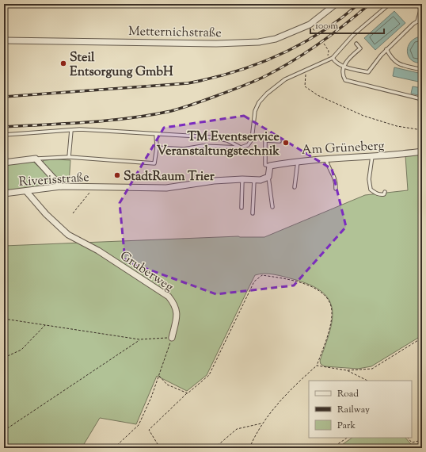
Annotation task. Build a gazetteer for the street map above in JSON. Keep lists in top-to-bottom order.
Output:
{
  "streets": {
    "street": [
      "Metternichstraße",
      "Am Grüneberg",
      "Riverisstraße",
      "Gruberweg"
    ]
  },
  "crossings": [
    ["Riverisstraße", "Gruberweg"]
  ],
  "places": ["Steil Entsorgung GmbH", "TM Eventservice Veranstaltungstechnik", "StadtRaum Trier"],
  "legend": ["Road", "Railway", "Park"],
  "scale_bar": "100 m"
}
